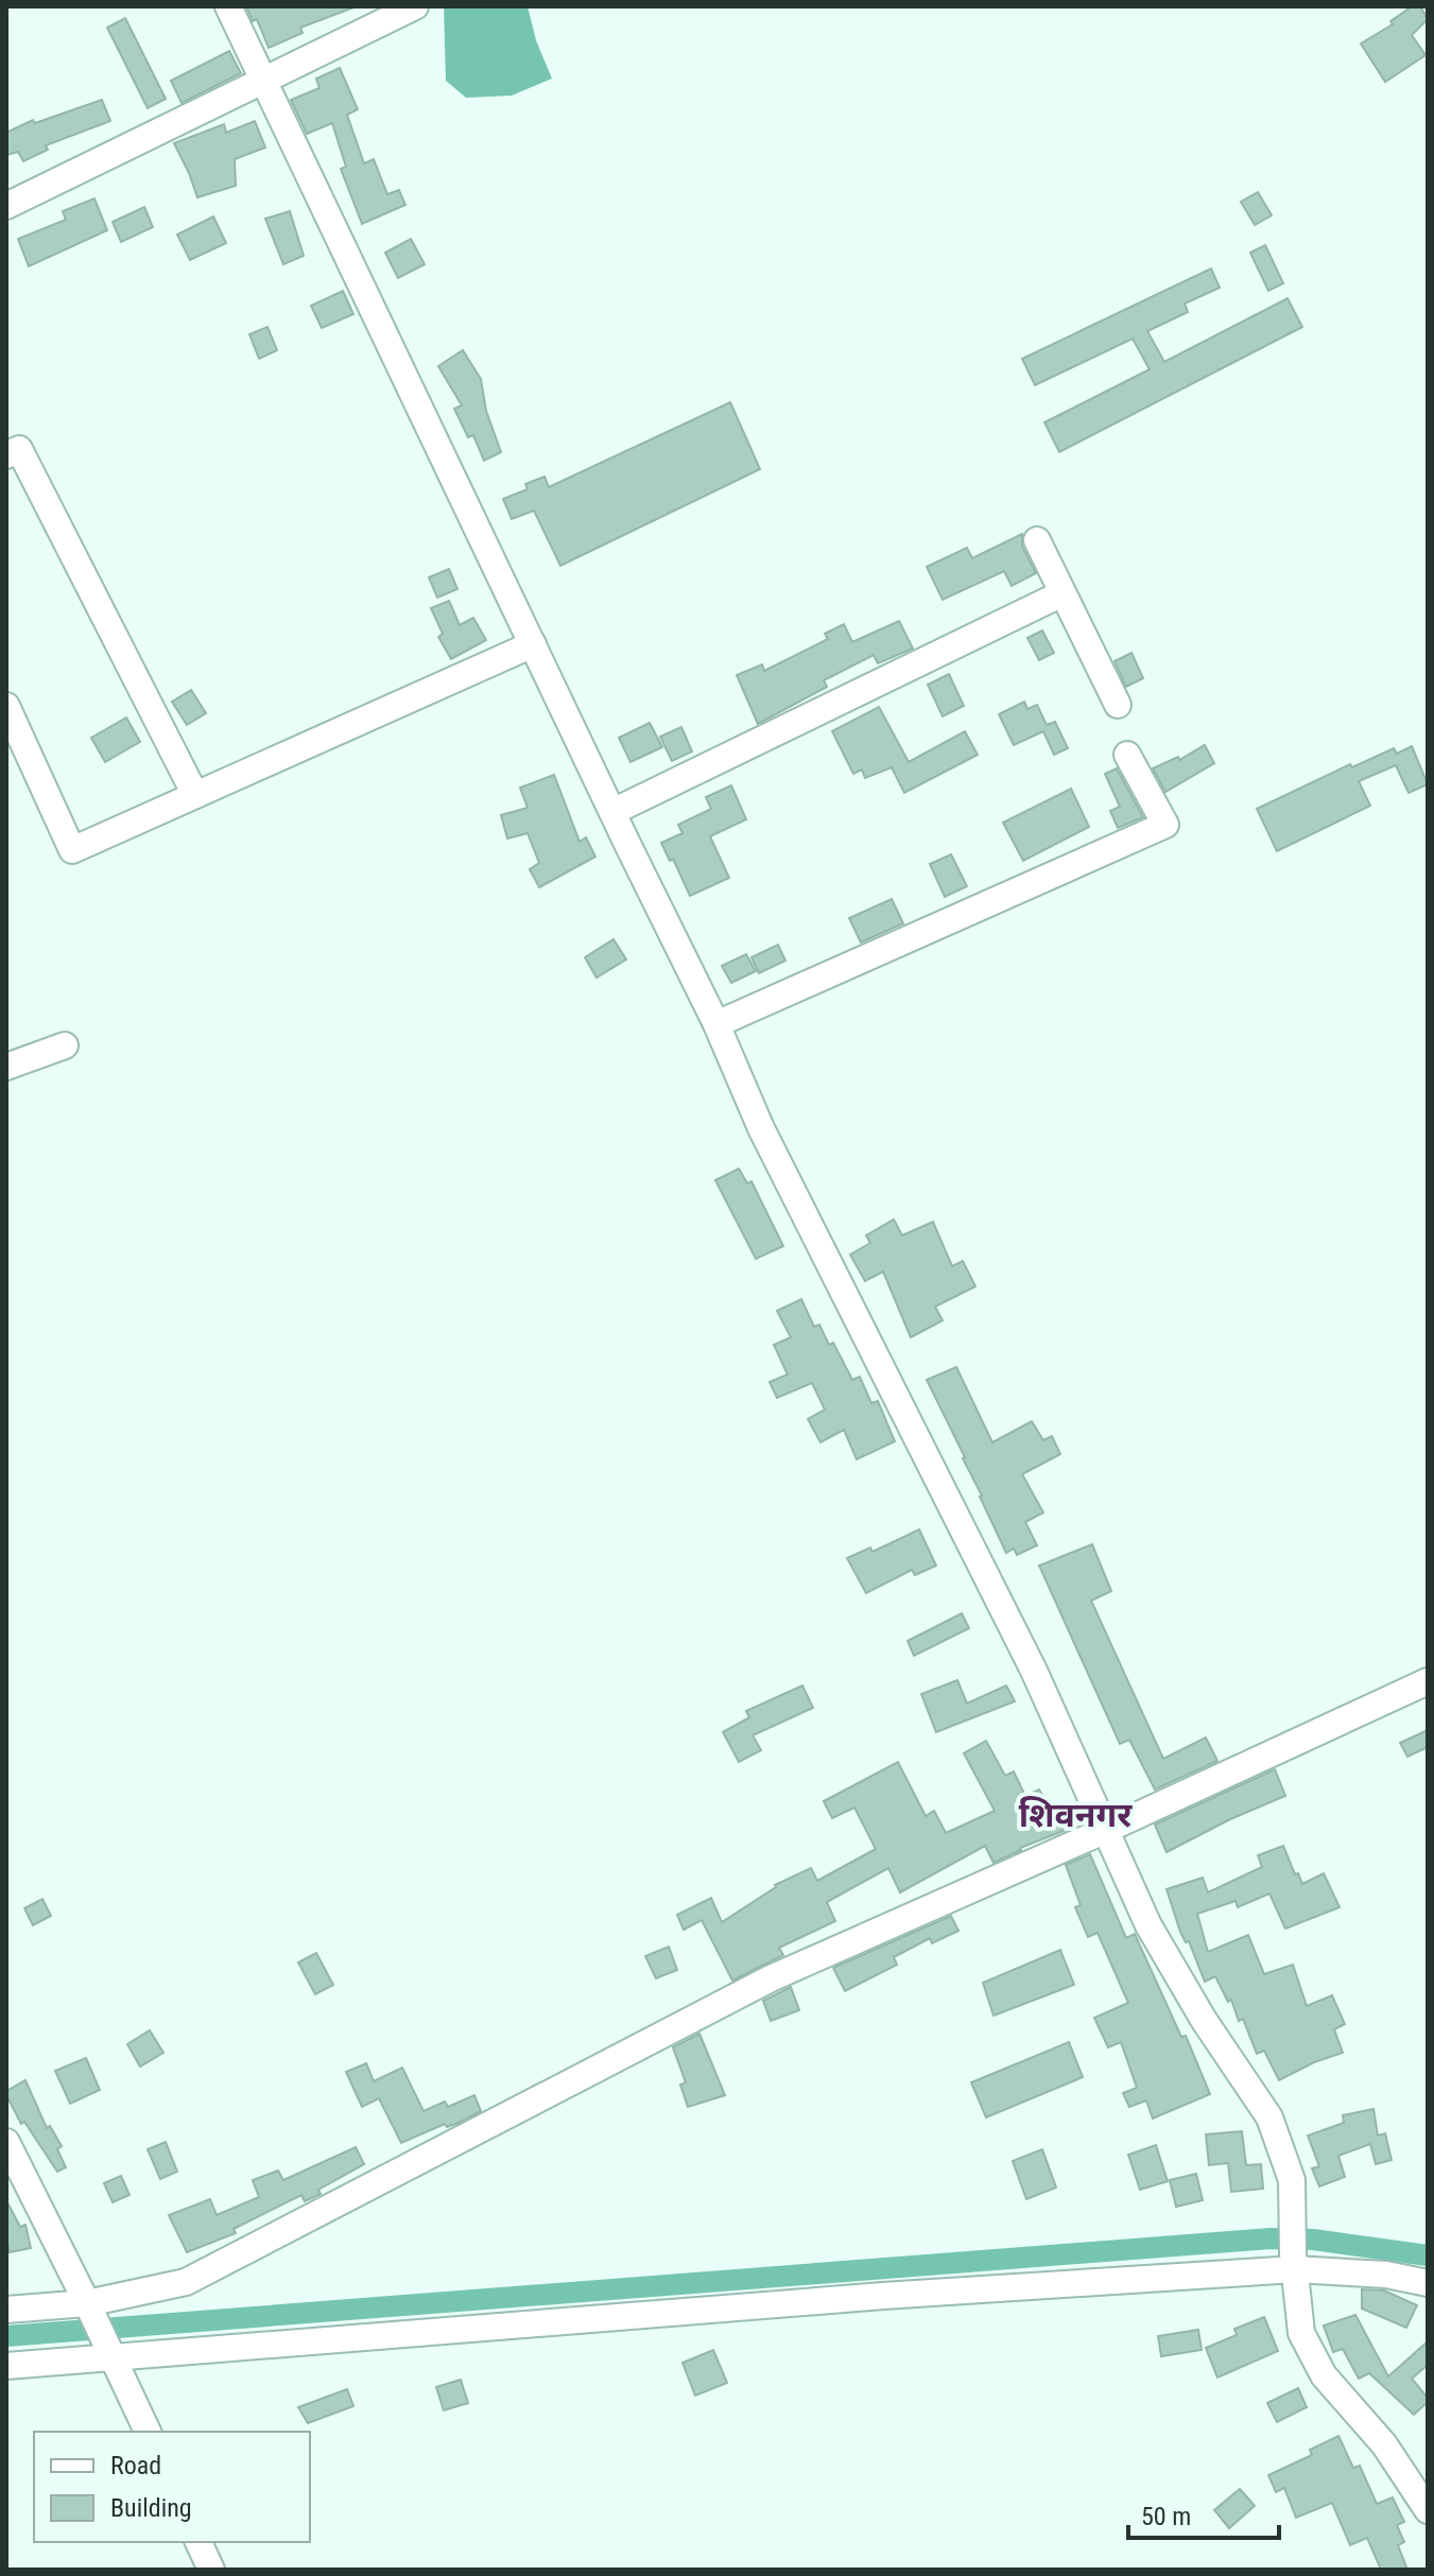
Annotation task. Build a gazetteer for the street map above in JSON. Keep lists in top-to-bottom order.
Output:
{
  "districts": ["शिवनगर"],
  "legend": ["Road", "Building"],
  "scale_bar": "50 m"
}
